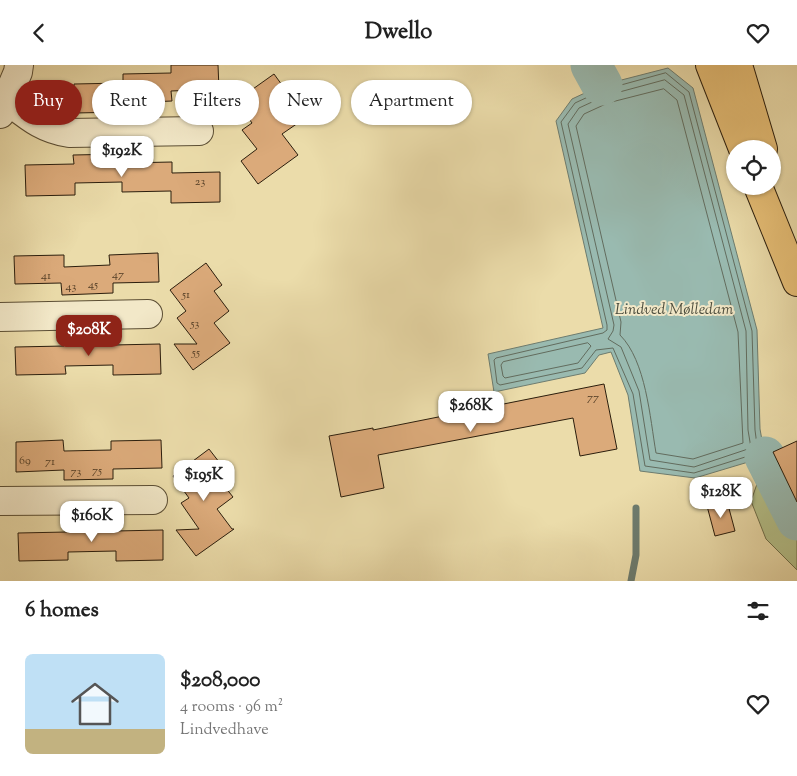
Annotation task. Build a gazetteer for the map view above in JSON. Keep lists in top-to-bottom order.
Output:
{
  "water": ["Lindved Mølledam"],
  "house_numbers": [
    "23",
    "47",
    "41",
    "45",
    "43",
    "51",
    "53",
    "55",
    "77",
    "69",
    "71",
    "75",
    "73"
  ],
  "page": {
    "header": "Dwello",
    "chip": [
      "Buy",
      "Rent",
      "Filters",
      "New",
      "Apartment"
    ],
    "price": [
      "$192K",
      "$208K",
      "$268K",
      "$195K",
      "$128K",
      "$160K"
    ],
    "heading": "6 homes",
    "list": [
      {
        "name": "$208,000",
        "note": "4 rooms · 96 m² · Lindvedhave"
      }
    ]
  }
}
